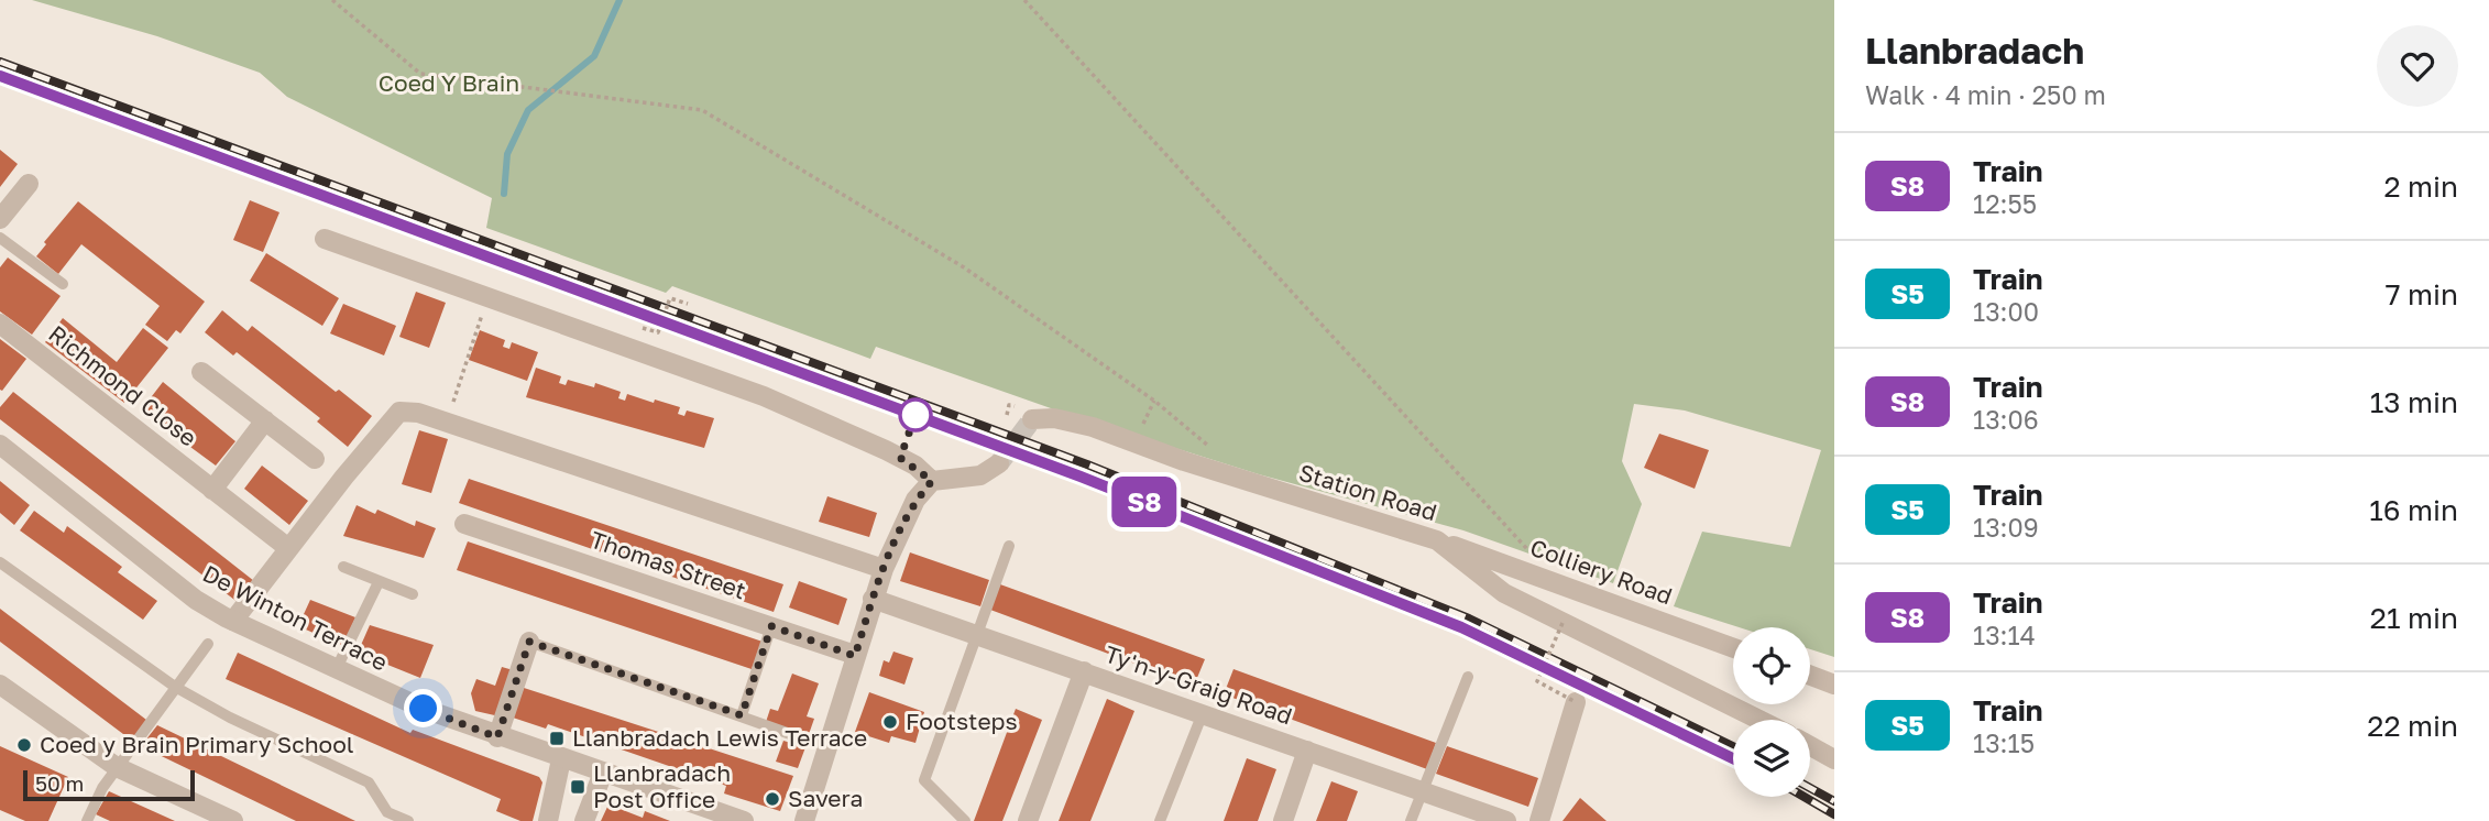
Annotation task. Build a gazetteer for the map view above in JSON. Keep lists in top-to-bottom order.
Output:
{
  "streets": {
    "street": [
      "Richmond Close",
      "Station Road",
      "Thomas Street",
      "Colliery Road",
      "De Winton Terrace",
      "Ty'n-y-Graig Road"
    ]
  },
  "crossings": [
    ["Station Road", "Colliery Road"]
  ],
  "parks": ["Coed Y Brain"],
  "places": {
    "other": ["Footsteps", "Coed y Brain Primary School", "Savera"],
    "transit": ["Llanbradach Lewis Terrace", "Llanbradach Post Office"]
  },
  "scale_bar": "50 m",
  "page": {
    "on_map": "S8",
    "heading": ["Llanbradach", "Walk · 4 min · 250 m"],
    "list": [
      {
        "mark": "S8",
        "name": "Train",
        "note": "12:55",
        "value": "2 min"
      },
      {
        "mark": "S5",
        "name": "Train",
        "note": "13:00",
        "value": "7 min"
      },
      {
        "mark": "S8",
        "name": "Train",
        "note": "13:06",
        "value": "13 min"
      },
      {
        "mark": "S5",
        "name": "Train",
        "note": "13:09",
        "value": "16 min"
      },
      {
        "mark": "S8",
        "name": "Train",
        "note": "13:14",
        "value": "21 min"
      },
      {
        "mark": "S5",
        "name": "Train",
        "note": "13:15",
        "value": "22 min"
      }
    ],
    "scale": "50 m"
  }
}
